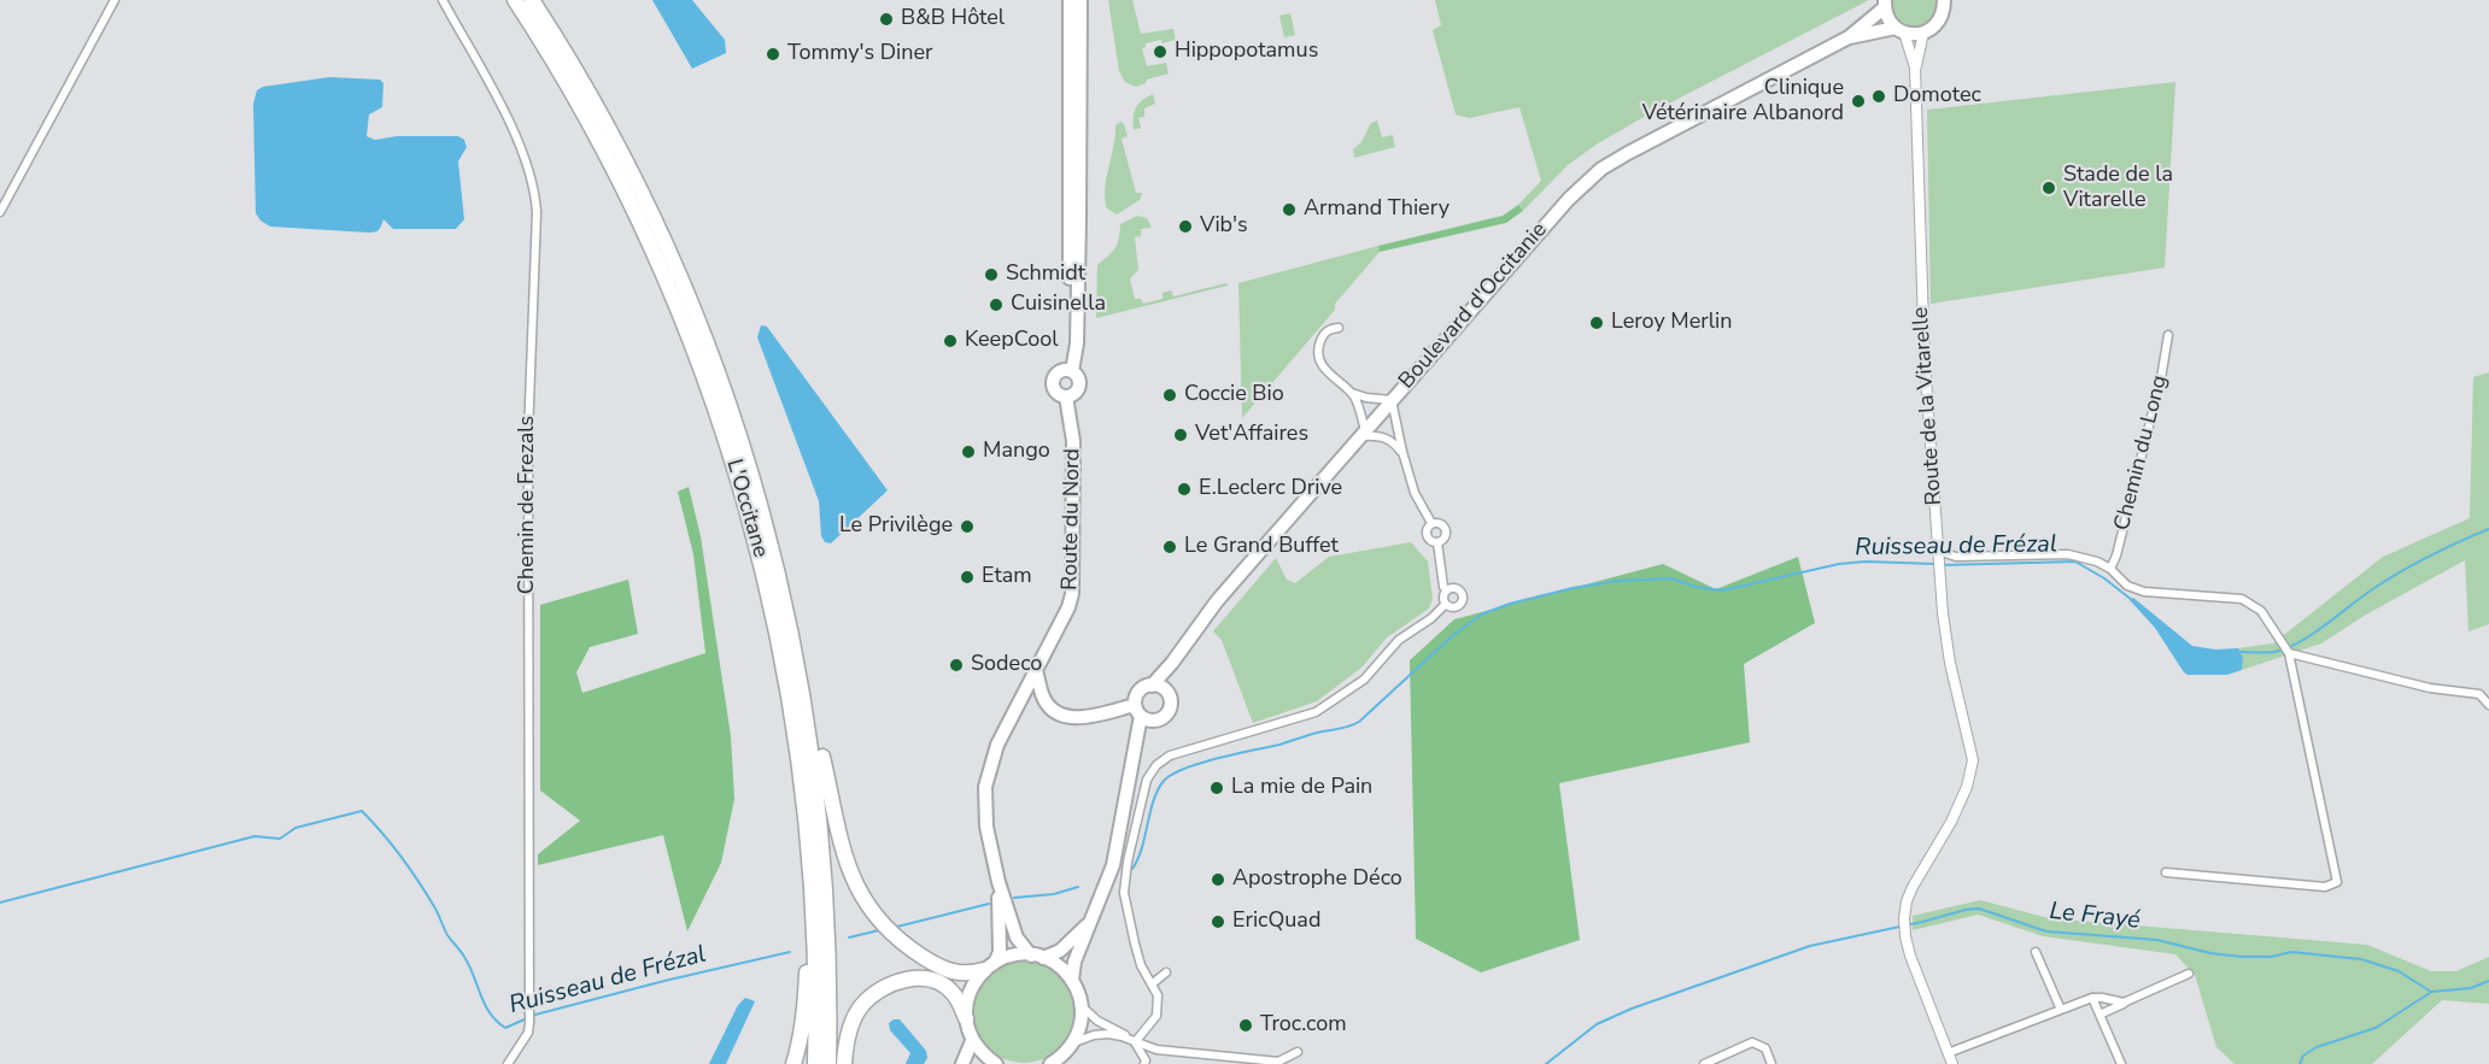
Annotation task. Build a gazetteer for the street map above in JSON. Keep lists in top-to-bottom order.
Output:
{
  "streets": {
    "highway": ["L'Occitane"],
    "main road": ["Boulevard d'Occitanie", "Route du Nord"],
    "street": ["Route de la Vitarelle", "Chemin du Long", "Chemin de Frezals"]
  },
  "crossings": [
    ["Boulevard d'Occitanie", "Route de la Vitarelle"],
    ["Boulevard d'Occitanie", "Route du Nord"]
  ],
  "water": ["Ruisseau de Frézal", "Le Frayé"],
  "places": [
    "B&B Hôtel",
    "Hippopotamus",
    "Tommy's Diner",
    "Domotec",
    "Clinique Vétérinaire Albanord",
    "Stade de la Vitarelle",
    "Armand Thiery",
    "Vib's",
    "Schmidt",
    "Cuisinella",
    "Leroy Merlin",
    "KeepCool",
    "Coccie Bio",
    "Vet'Affaires",
    "Mango",
    "E.Leclerc Drive",
    "Le Privilège",
    "Le Grand Buffet",
    "Etam",
    "Sodeco",
    "La mie de Pain",
    "Apostrophe Déco",
    "EricQuad",
    "Troc.com"
  ]
}
